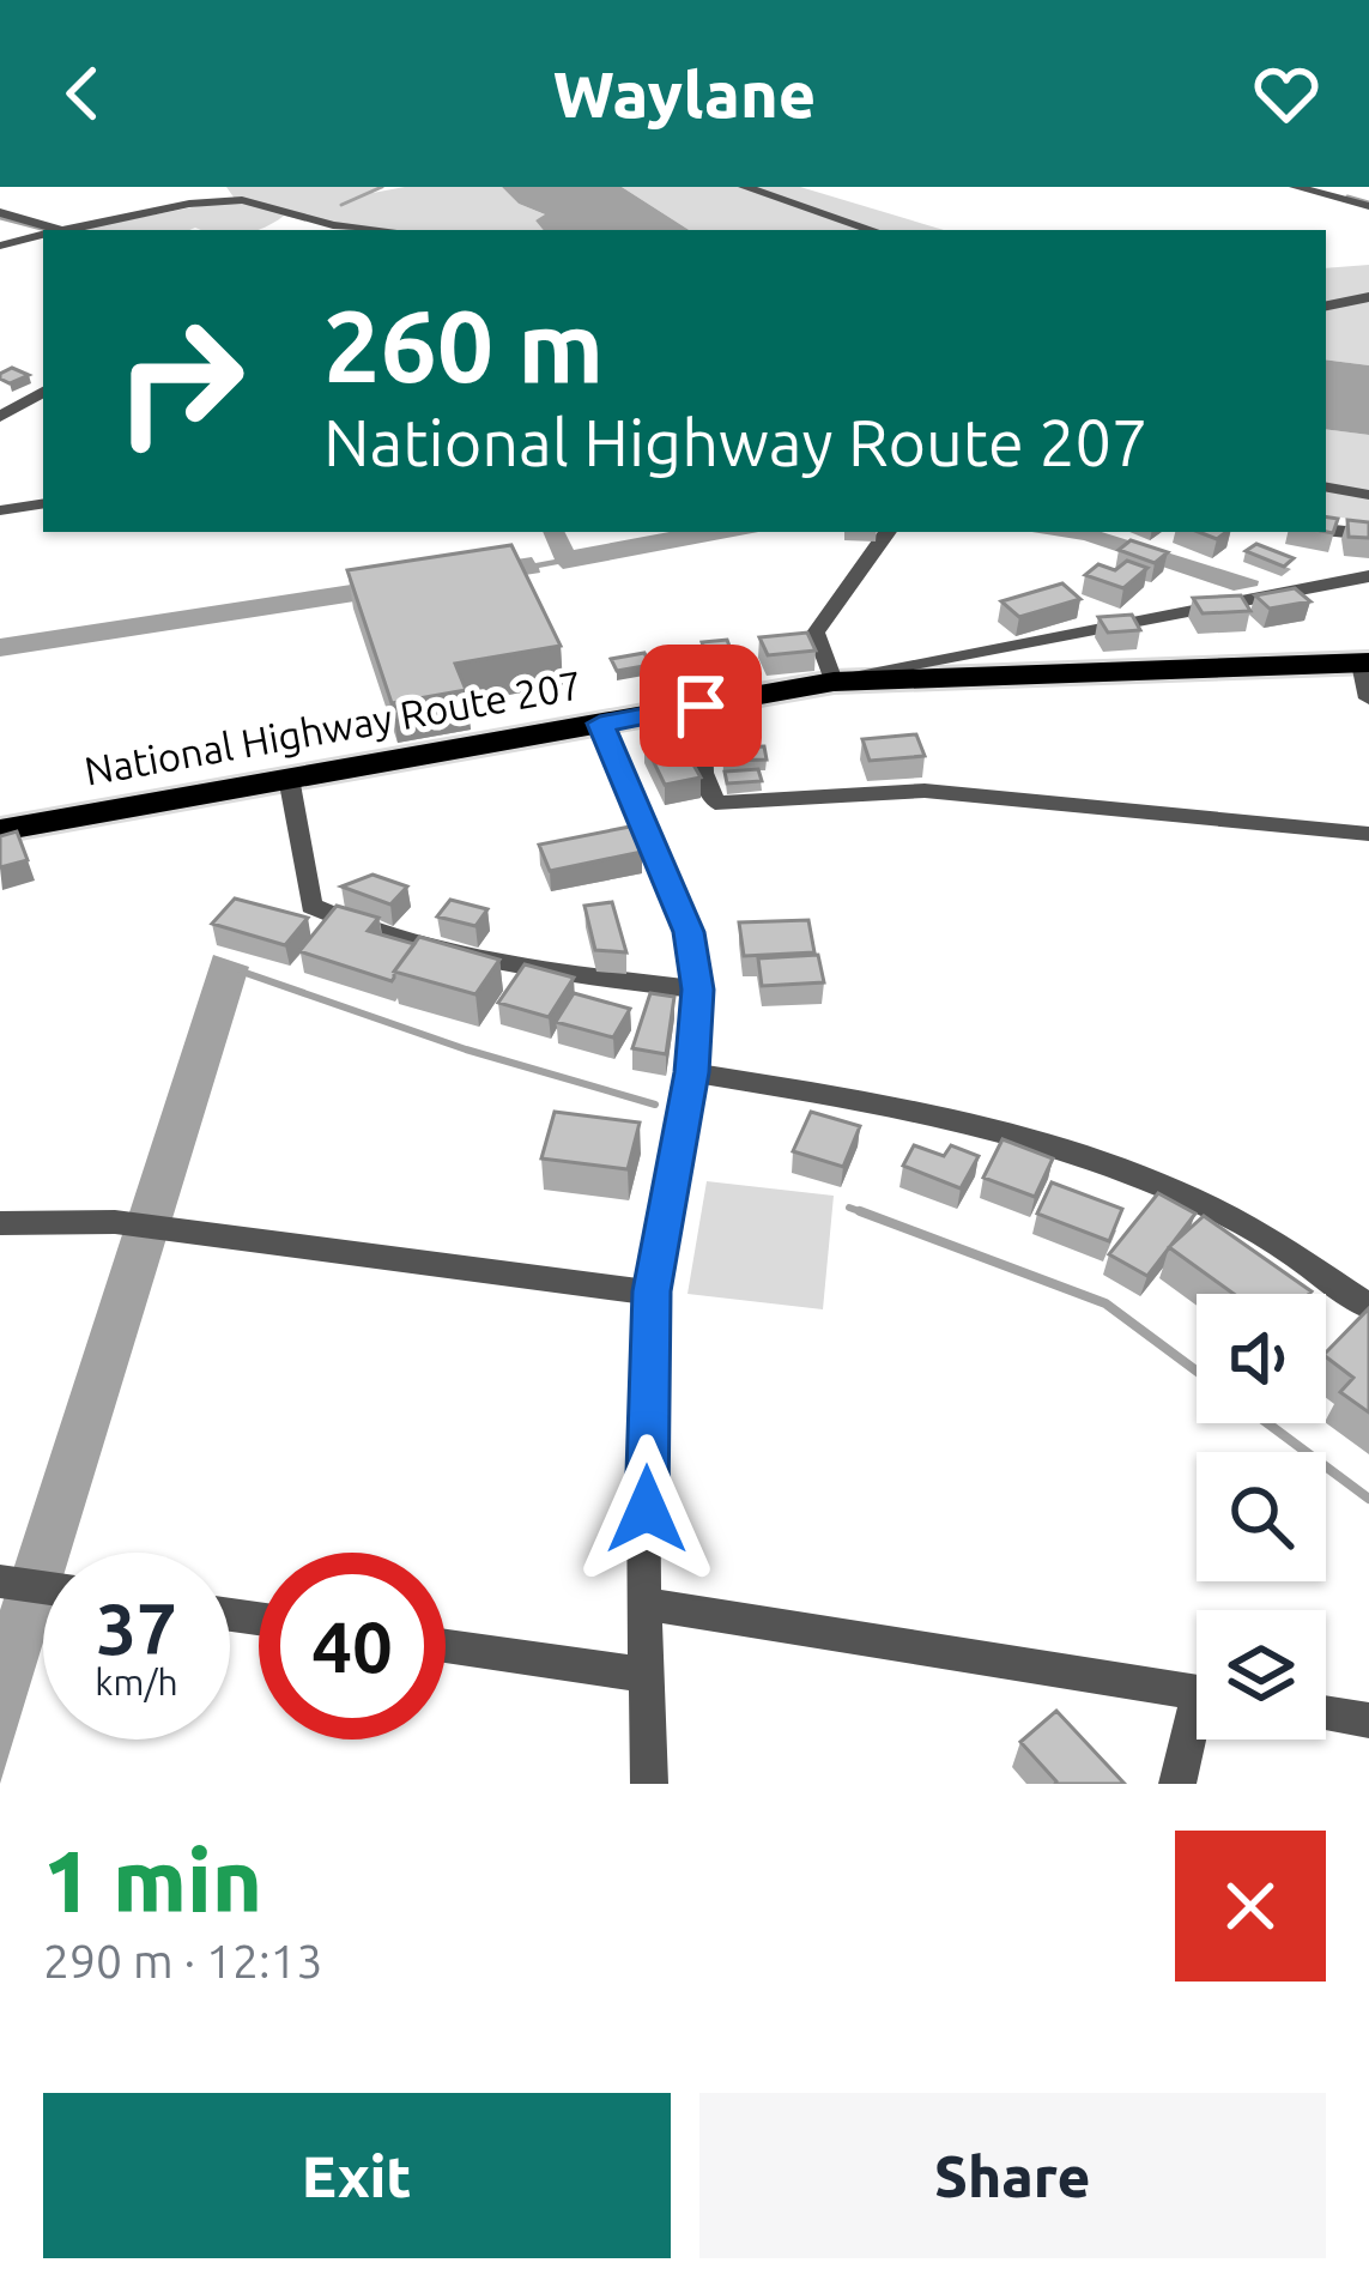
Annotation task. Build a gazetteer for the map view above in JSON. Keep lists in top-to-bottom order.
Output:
{
  "streets": {
    "highway": ["National Highway Route 207"]
  },
  "page": {
    "header": "Waylane",
    "turn": ["260 m", "National Highway Route 207"],
    "speed": "37 km/h",
    "limit": "40",
    "heading": ["1 min", "290 m · 12:13"],
    "buttons": ["Exit", "Share"]
  }
}
